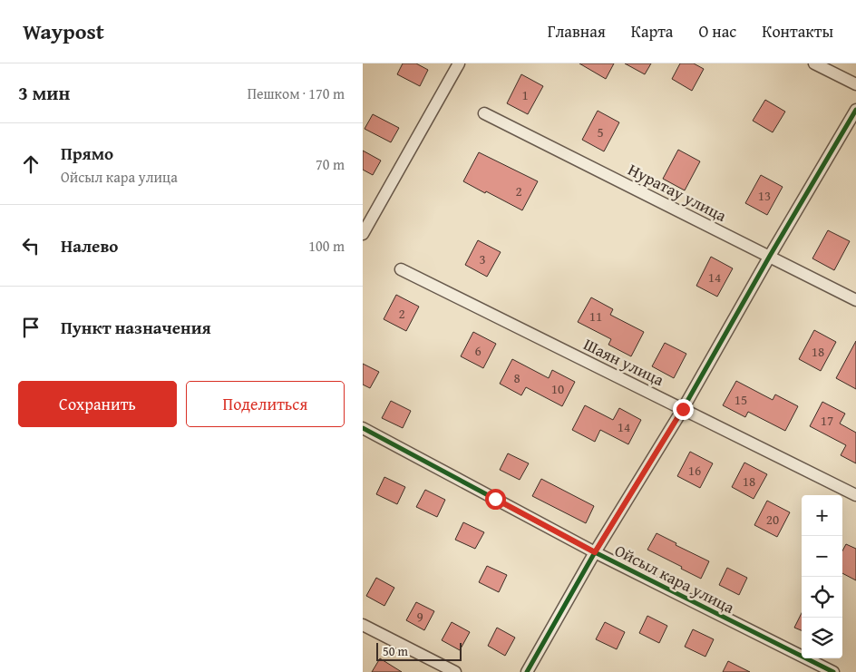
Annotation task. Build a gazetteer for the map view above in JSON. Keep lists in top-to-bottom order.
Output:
{
  "streets": {
    "street": ["Нуратау улица", "Шаян улица", "Ойсыл кара улица"]
  },
  "house_numbers": [
    "1",
    "5",
    "2",
    "13",
    "3",
    "14",
    "2",
    "11",
    "6",
    "18",
    "8",
    "10",
    "15",
    "17",
    "14",
    "16",
    "18",
    "20",
    "9"
  ],
  "scale_bar": "50 m",
  "page": {
    "header": "Waypost",
    "nav": [
      "Главная",
      "Карта",
      "О нас",
      "Контакты"
    ],
    "heading": ["3 мин", "Пешком · 170 m"],
    "list": [
      ["Прямо", "Ойсыл кара улица", "70 m"],
      ["Налево", "100 m"],
      "Пункт назначения"
    ],
    "buttons": ["Сохранить", "Поделиться"],
    "map_buttons": ["+", "−"],
    "scale": "50 m"
  }
}
